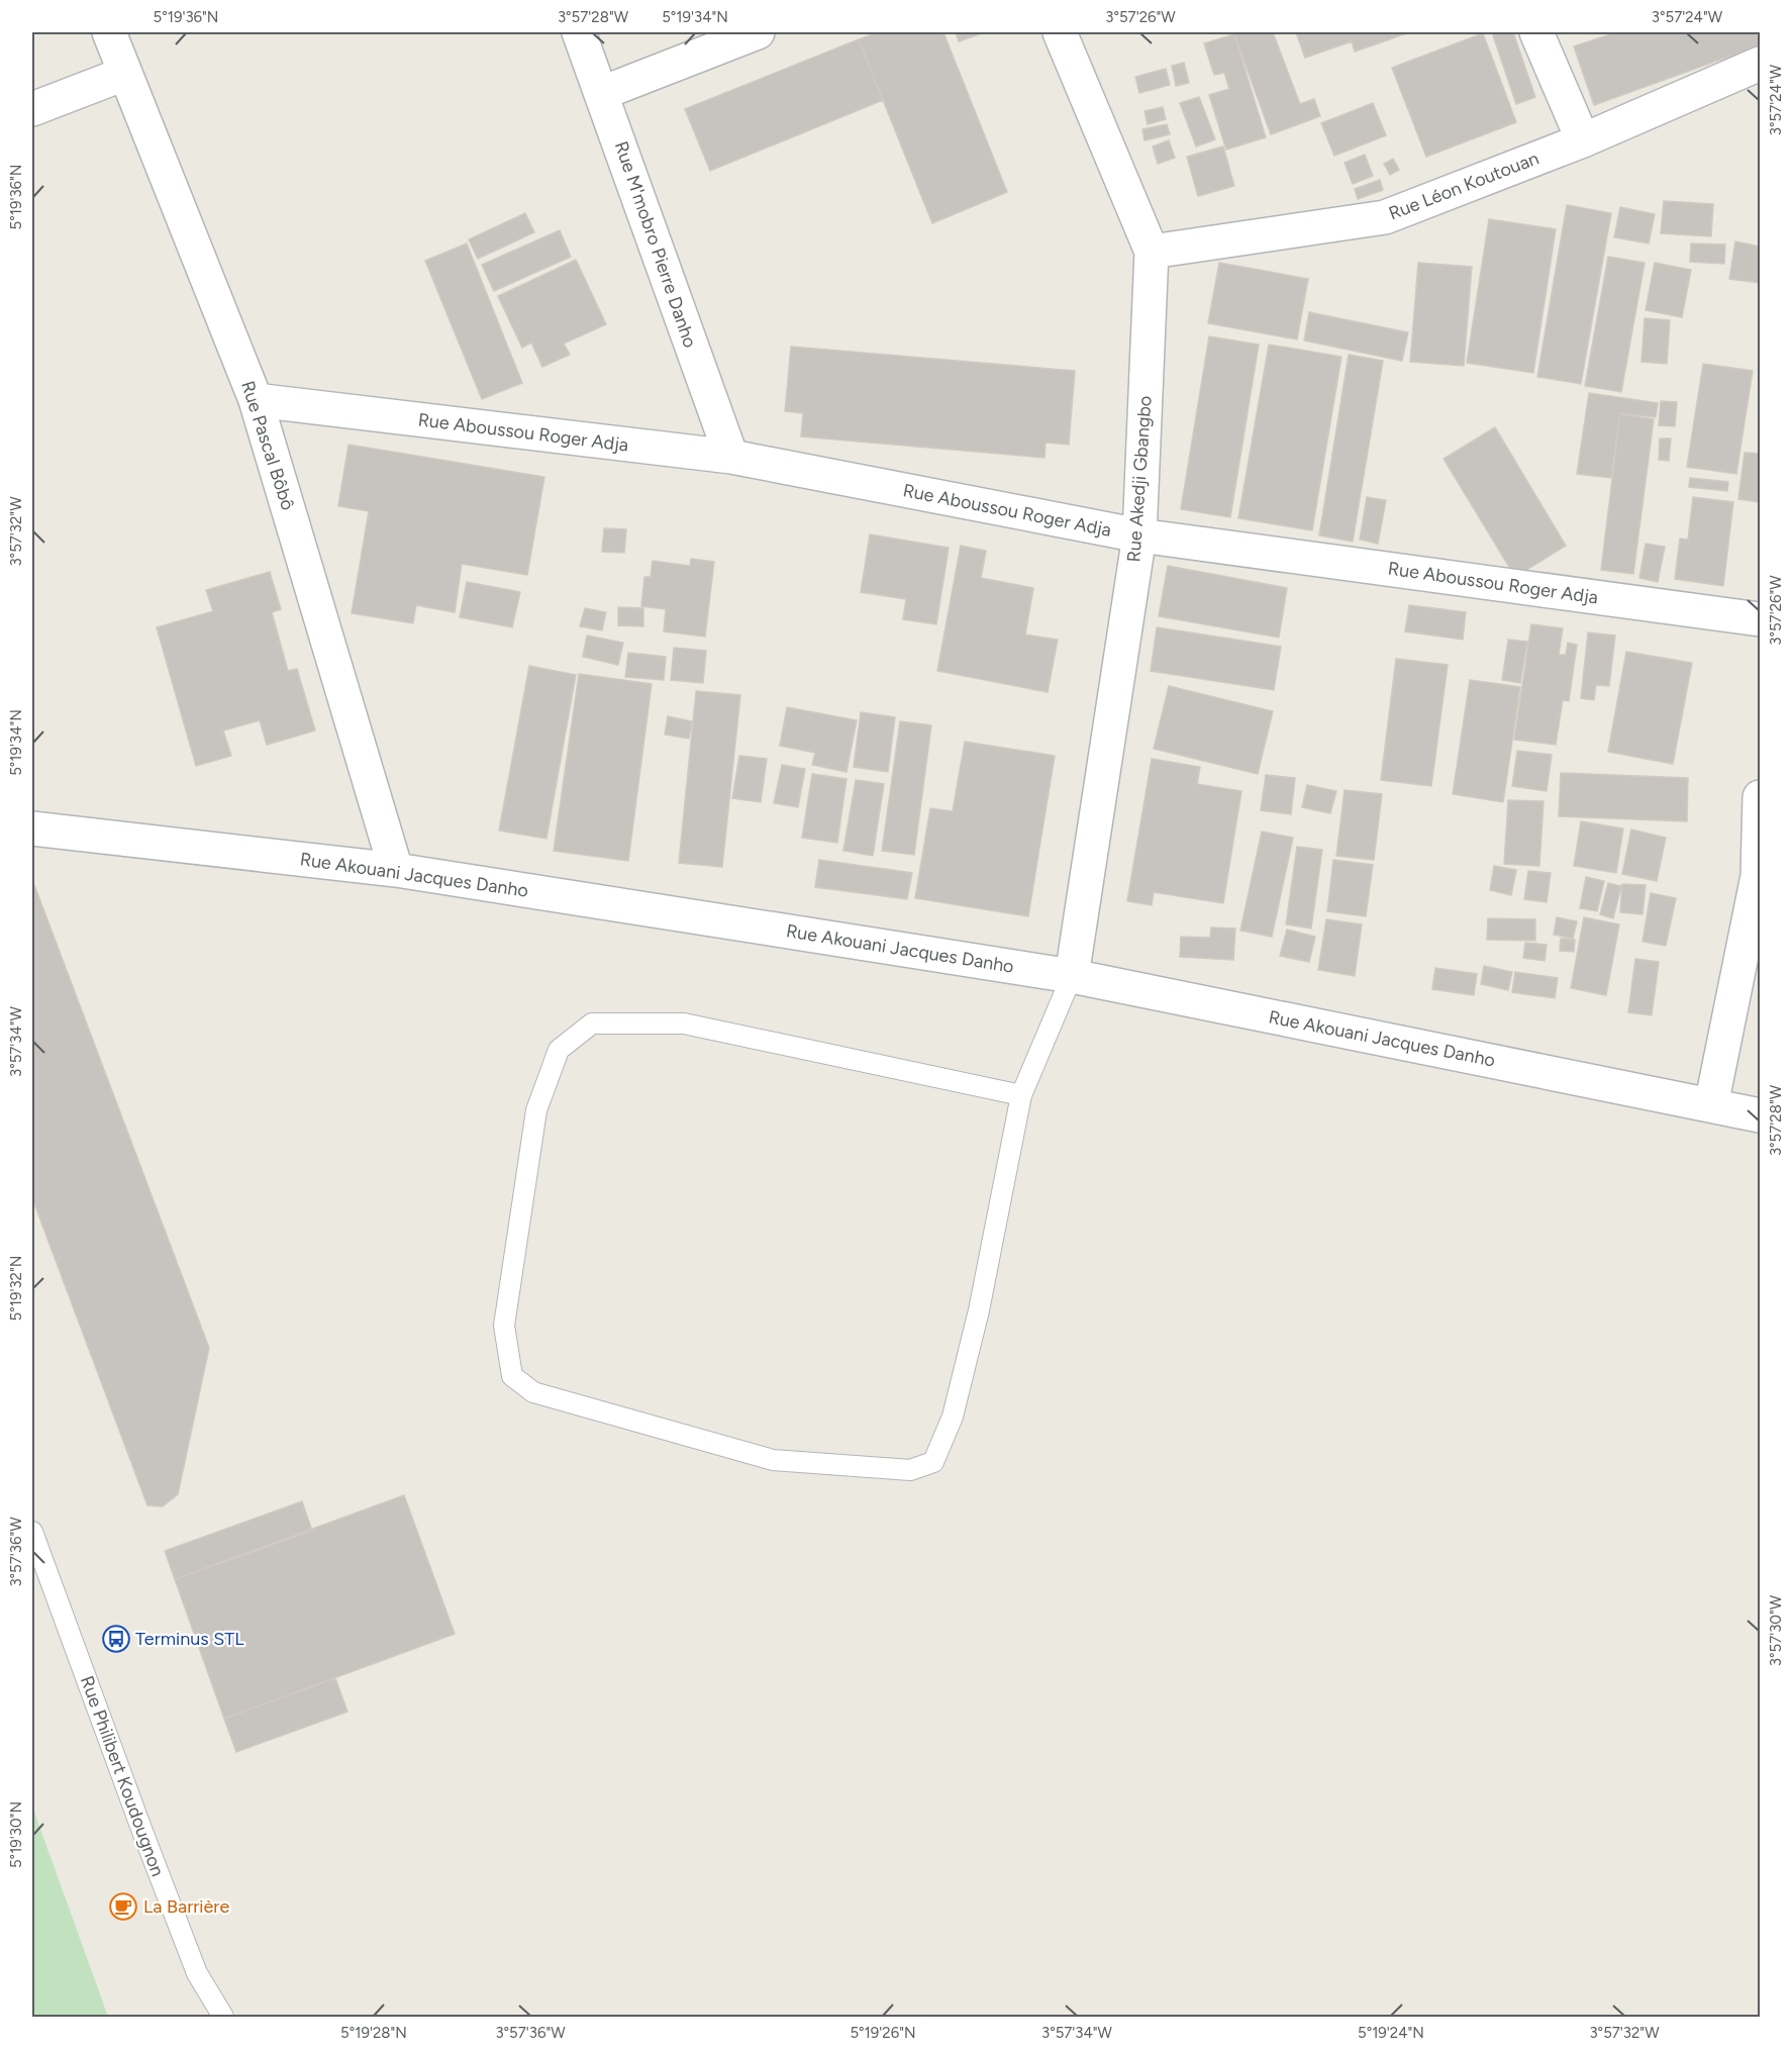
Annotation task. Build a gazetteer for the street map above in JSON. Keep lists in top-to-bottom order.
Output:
{
  "streets": {
    "street": [
      "Rue Léon Koutouan",
      "Rue M'mobro Pierre Danho",
      "Rue Aboussou Roger Adja",
      "Rue Pascal Bôbô",
      "Rue Akedji Gbangbo",
      "Rue Akouani Jacques Danho"
    ],
    "lane": ["Rue Philibert Koudougnon"]
  },
  "crossings": [
    ["Rue Léon Koutouan", "Rue Akedji Gbangbo"],
    ["Rue M'mobro Pierre Danho", "Rue Aboussou Roger Adja"],
    ["Rue Aboussou Roger Adja", "Rue Pascal Bôbô"],
    ["Rue Aboussou Roger Adja", "Rue Akedji Gbangbo"],
    ["Rue Pascal Bôbô", "Rue Akouani Jacques Danho"],
    ["Rue Akedji Gbangbo", "Rue Akouani Jacques Danho"]
  ],
  "places": {
    "bus stop": ["Terminus STL"],
    "cafe": ["La Barrière"]
  },
  "coordinates": [
    "5°19'36\"N",
    "3°57'28\"W",
    "5°19'34\"N",
    "3°57'26\"W",
    "3°57'24\"W",
    "3°57'32\"W",
    "3°57'34\"W",
    "5°19'32\"N",
    "3°57'36\"W",
    "3°57'30\"W",
    "5°19'30\"N",
    "5°19'28\"N",
    "5°19'26\"N",
    "5°19'24\"N"
  ]
}
